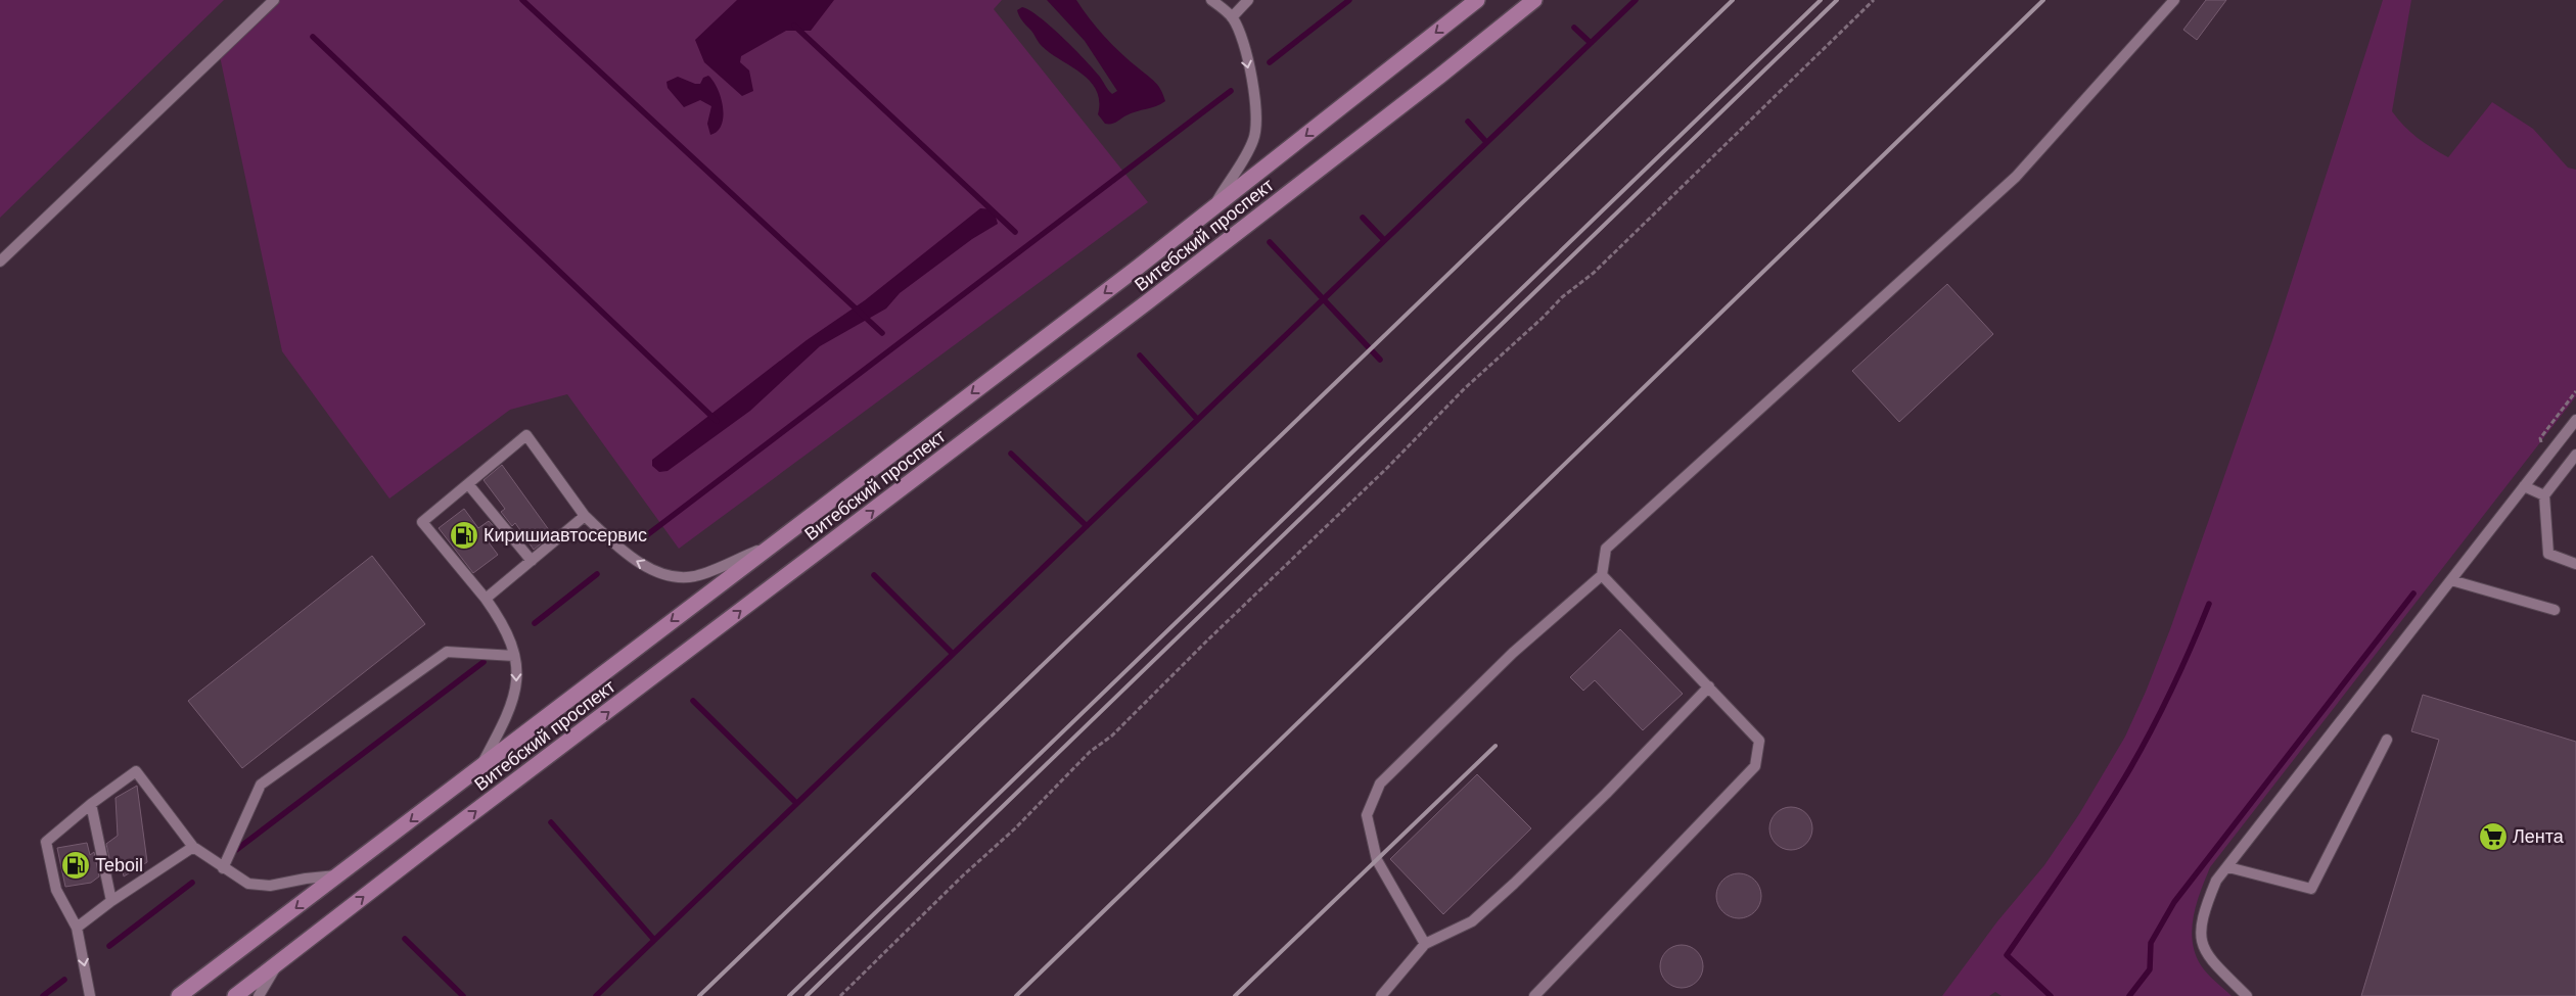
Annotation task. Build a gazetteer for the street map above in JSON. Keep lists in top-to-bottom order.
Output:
{
  "streets": {
    "main road": ["Витебский проспект"]
  },
  "places": {
    "fuel station": ["Киришиавтосервис", "Teboil"],
    "supermarket": ["Лента"]
  }
}
